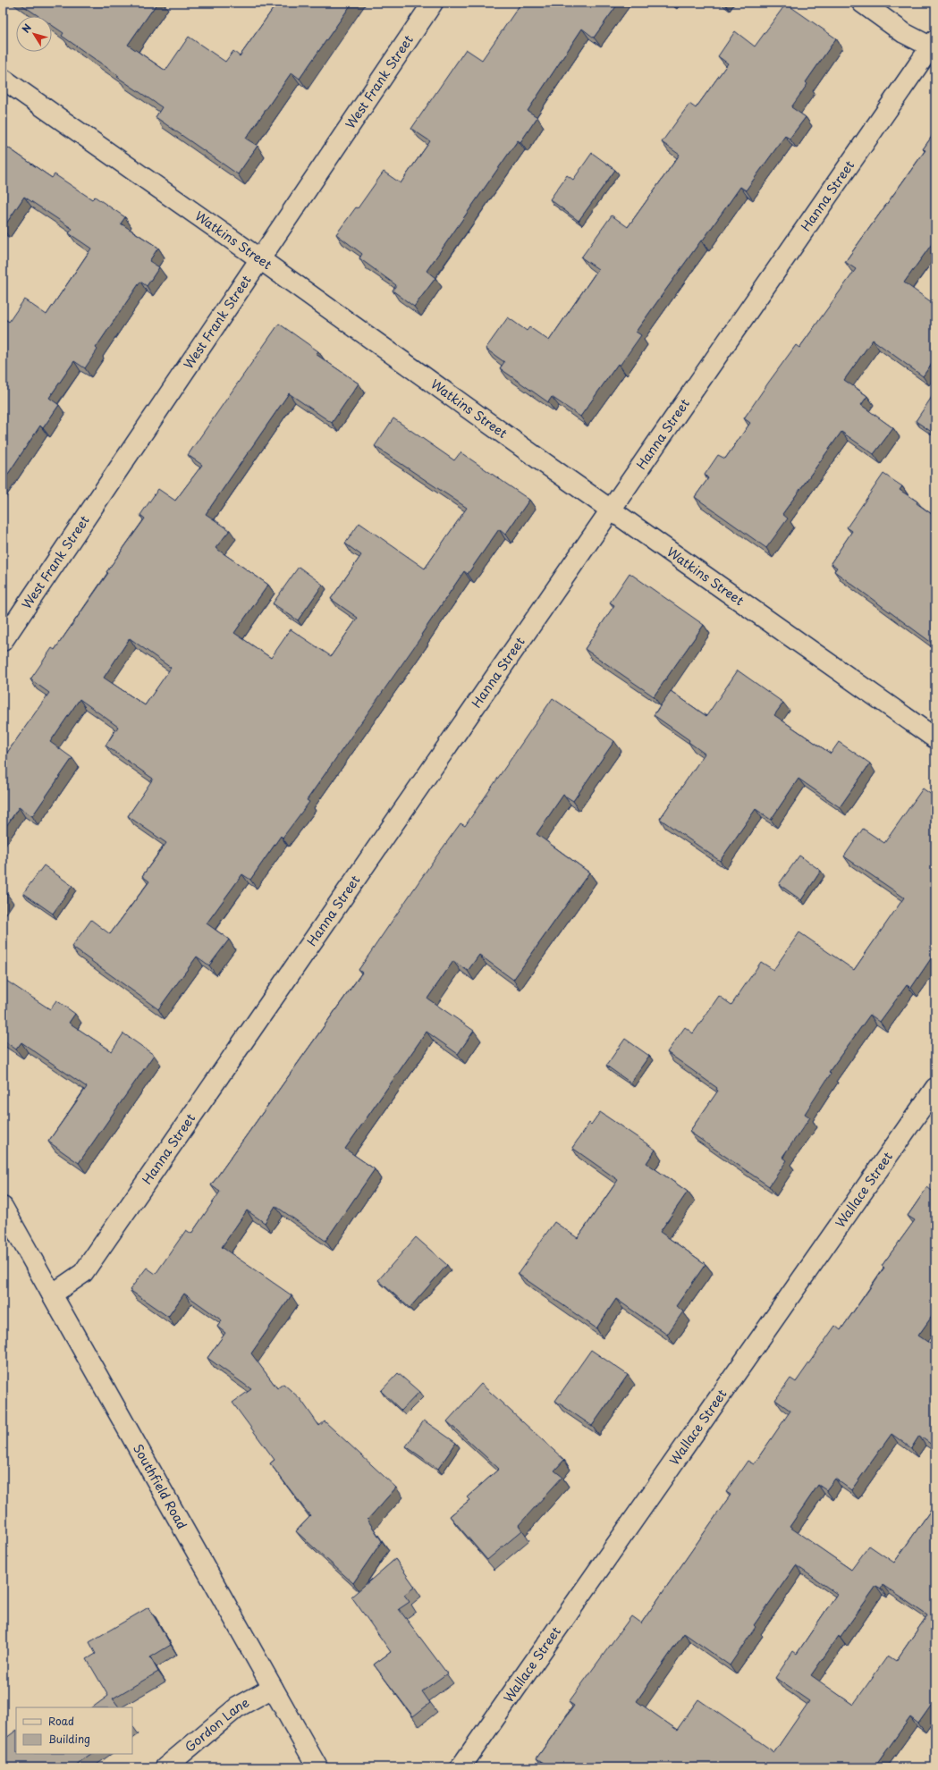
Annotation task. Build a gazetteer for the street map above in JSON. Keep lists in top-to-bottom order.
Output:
{
  "streets": {
    "street": [
      "West Frank Street",
      "Hanna Street",
      "Watkins Street",
      "Wallace Street",
      "Southfield Road",
      "Gordon Lane"
    ]
  },
  "crossings": [
    ["West Frank Street", "Watkins Street"],
    ["Hanna Street", "Watkins Street"],
    ["Hanna Street", "Southfield Road"],
    ["Southfield Road", "Gordon Lane"]
  ],
  "legend": ["Road", "Building"],
  "north": "top left"
}
